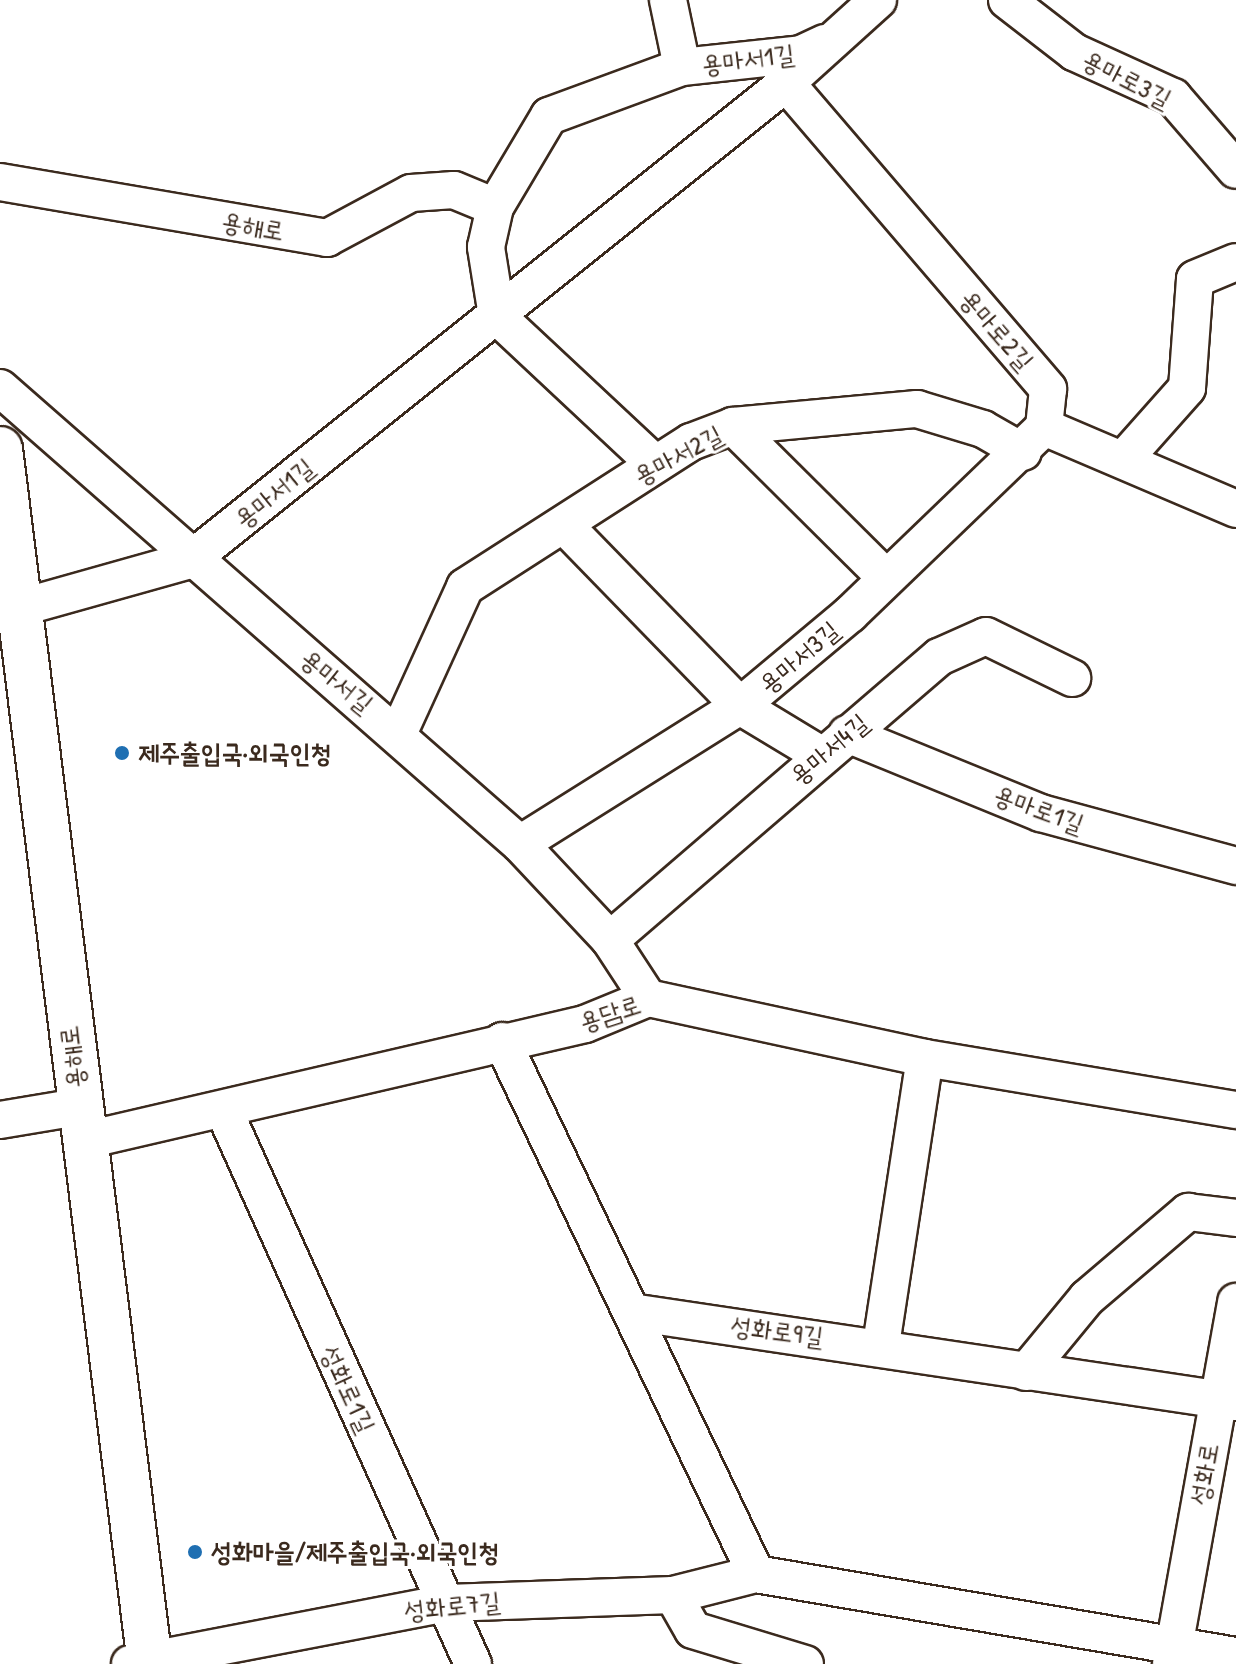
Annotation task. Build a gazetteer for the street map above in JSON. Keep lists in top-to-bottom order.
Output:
{
  "streets": {
    "main road": ["용해로"],
    "street": [
      "용마서1길",
      "용마로3길",
      "용마로2길",
      "용마서2길",
      "용마서3길",
      "용마서길",
      "용마서4길",
      "용마로1길",
      "용담로",
      "성화로9길",
      "성화로1길",
      "성화로",
      "성화로7길"
    ]
  },
  "crossings": [
    ["용마서1길", "용해로"],
    ["용마서1길", "용마로2길"],
    ["용마서1길", "용마서길"],
    ["용해로", "용담로"],
    ["용해로", "성화로7길"],
    ["용마로2길", "용마서2길"],
    ["용마로2길", "용마서3길"],
    ["용마서2길", "용마서3길"],
    ["용마서2길", "용마서길"],
    ["용마서2길", "용마로1길"],
    ["용마서3길", "용마서길"],
    ["용마서3길", "용마로1길"],
    ["용마서길", "용마서4길"],
    ["용마서길", "용담로"],
    ["용마서4길", "용마로1길"],
    ["용담로", "성화로1길"],
    ["성화로9길", "성화로"],
    ["성화로1길", "성화로7길"],
    ["성화로", "성화로7길"]
  ],
  "places": ["제주출입국·외국인청", "성화마을/제주출입국·외국인청"]
}
